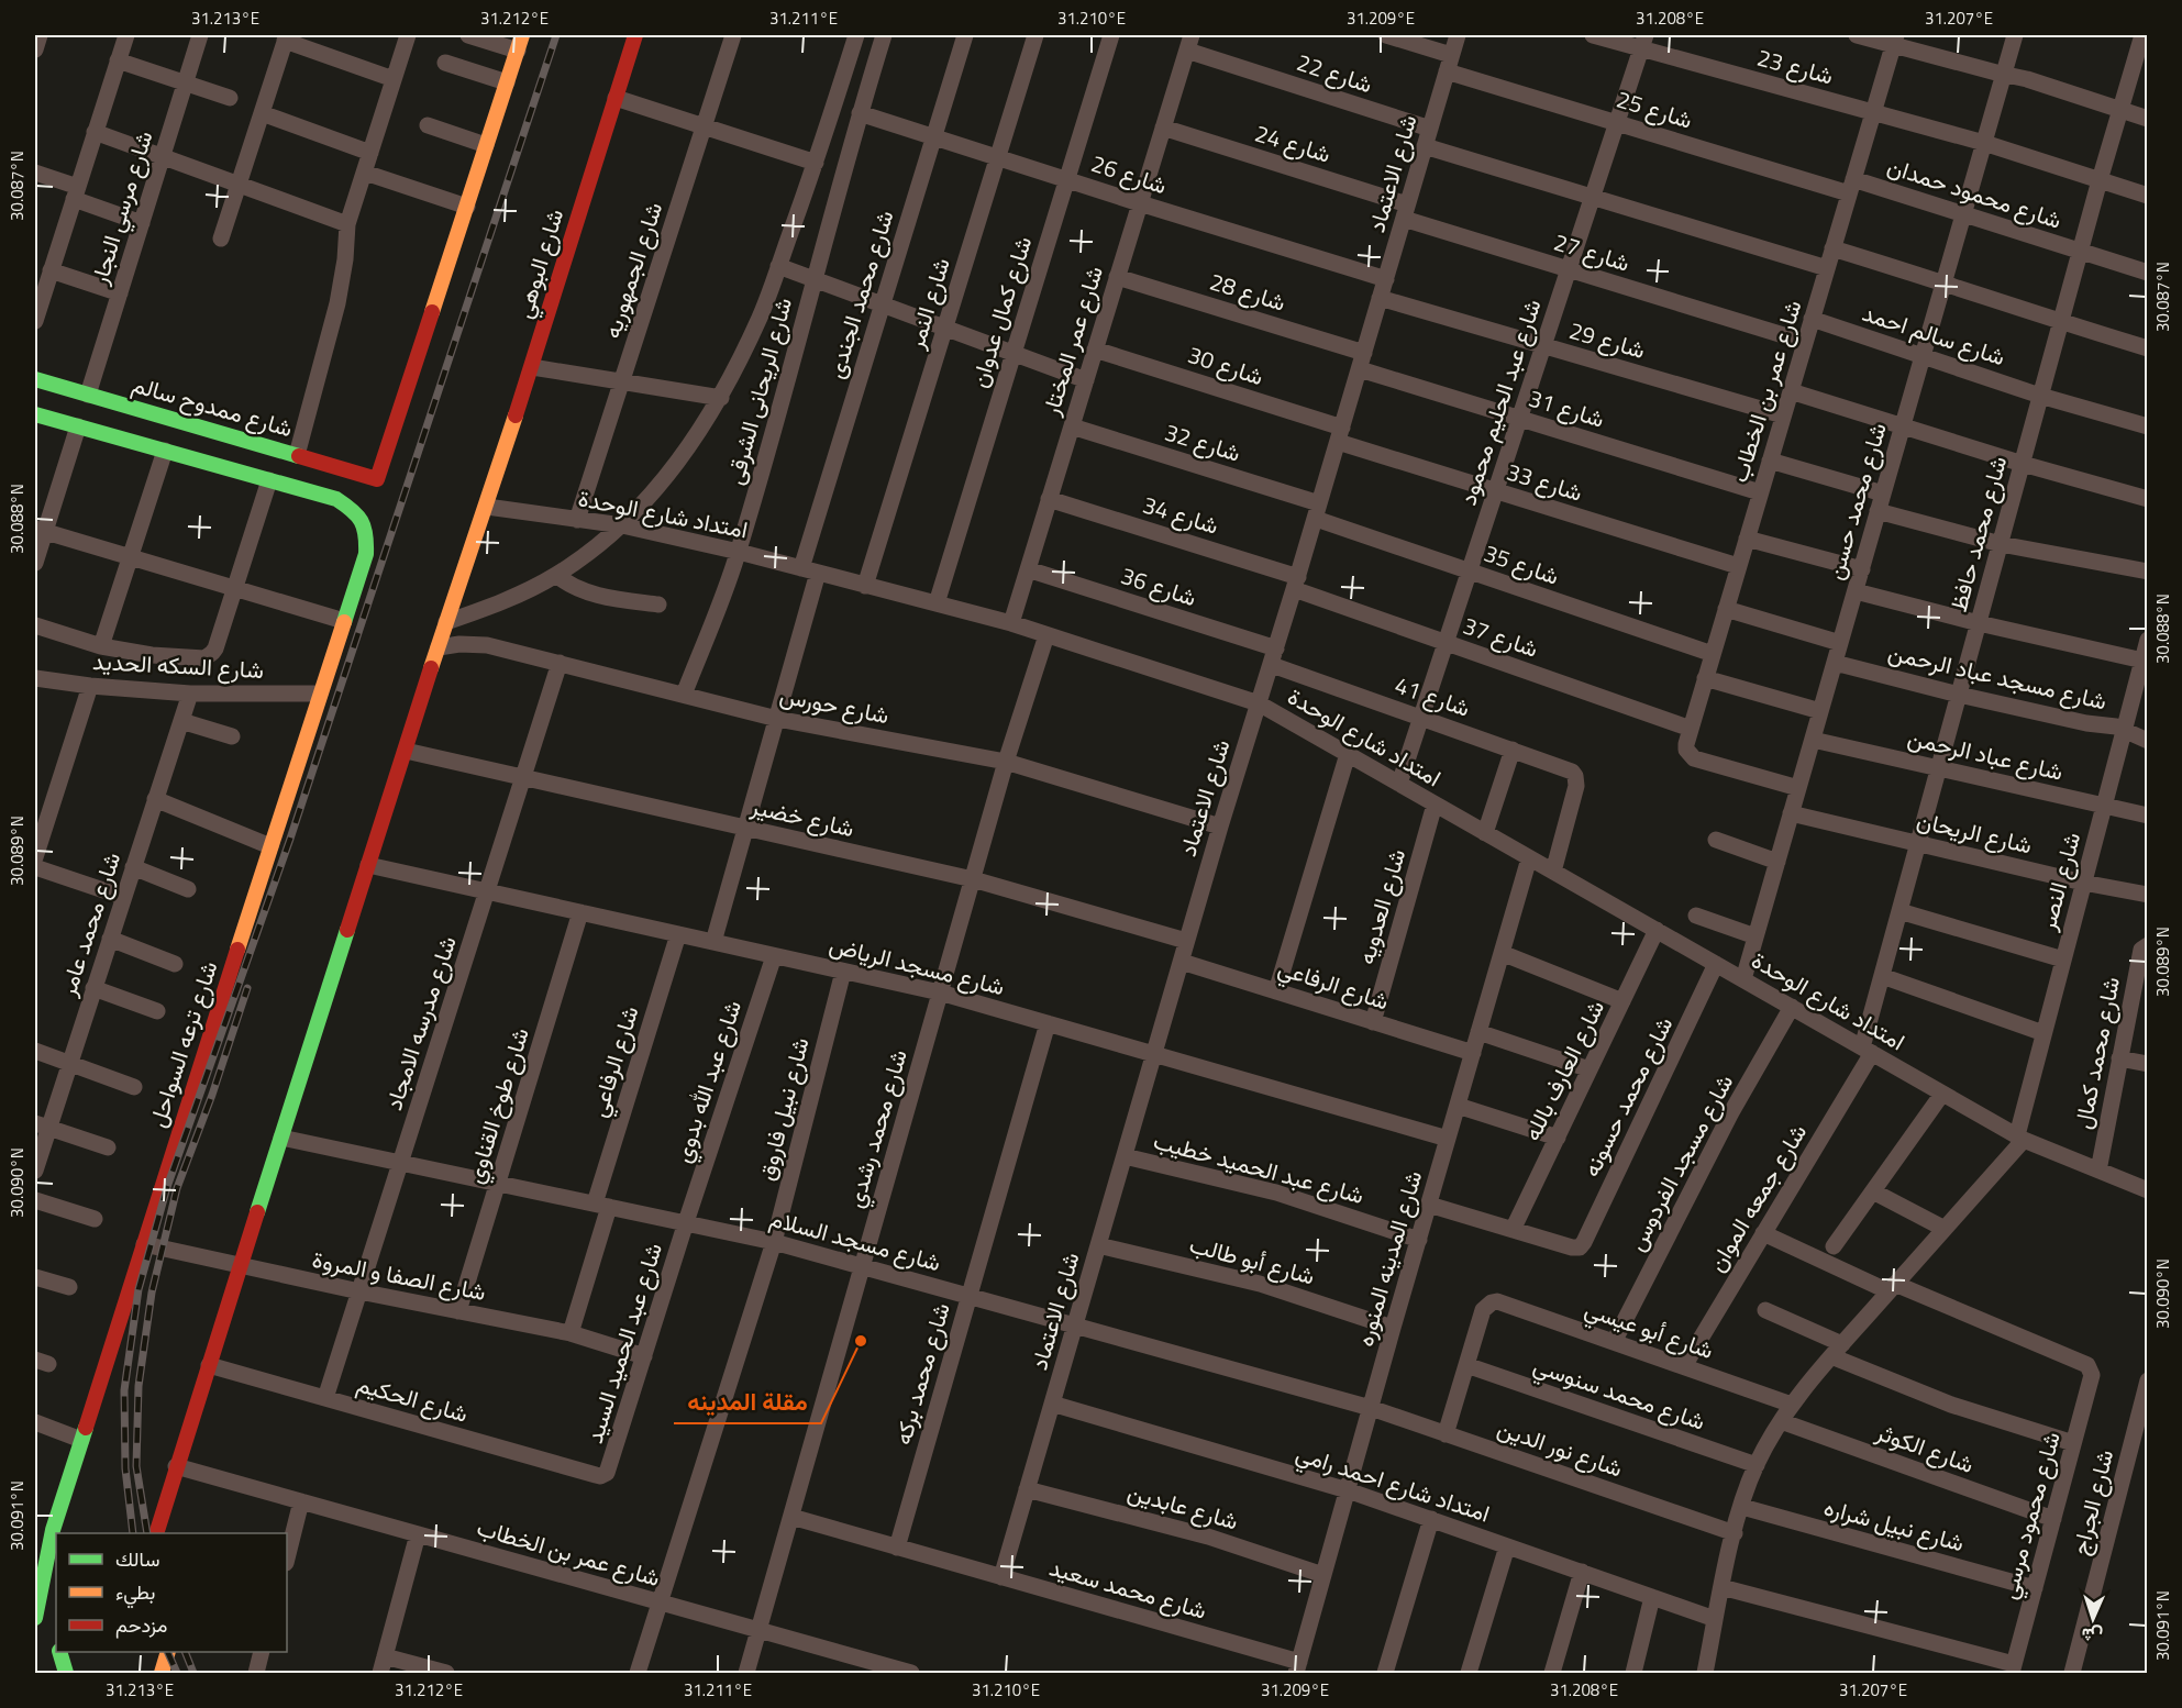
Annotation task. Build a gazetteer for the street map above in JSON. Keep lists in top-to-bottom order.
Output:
{
  "streets": {
    "main road": ["شارع البوهي", "شارع ممدوح سالم", "شارع ترعه السواحل"],
    "street": [
      "شارع 23",
      "شارع 22",
      "شارع 25",
      "شارع 24",
      "شارع الاعتماد",
      "شارع 26",
      "شارع محمود حمدان",
      "شارع مرسي النجار",
      "شارع 27",
      "شارع الجمهوريه",
      "شارع 28",
      "شارع محمد الجندى",
      "شارع النمر",
      "شارع كمال عدوان",
      "شارع سالم احمد",
      "شارع عمر المختار",
      "شارع 29",
      "شارع 30",
      "شارع الريحانى الشرقى",
      "شارع عمر بن الخطاب",
      "شارع عبد الحليم محمود",
      "شارع 31",
      "شارع 32",
      "شارع 33",
      "شارع محمد حسن",
      "امتداد شارع الوحدة",
      "شارع 34",
      "شارع محمد حافظ",
      "شارع 35",
      "شارع 36",
      "شارع 37",
      "شارع السكه الحديد",
      "شارع مسجد عباد الرحمن",
      "شارع 41",
      "شارع حورس",
      "شارع عباد الرحمن",
      "شارع خضير",
      "شارع الريحان",
      "شارع النصر",
      "شارع العدويه",
      "شارع محمد عامر",
      "شارع مسجد الرياض",
      "شارع الرفاعي",
      "شارع مدرسه الامجاد",
      "شارع محمد كمال",
      "شارع العارف بالله",
      "شارع عبد الله بدوي",
      "شارع محمد حسونه",
      "شارع طوخ القناوي",
      "شارع نبيل فاروق",
      "شارع محمد رشدي",
      "شارع مسجد الفردوس",
      "شارع عبد الحميد خطيب",
      "شارع جمعه الموان",
      "شارع مسجد السلام",
      "شارع المدينه المنوره",
      "شارع أبو طالب",
      "شارع الصفا و المروة",
      "شارع أبو عيسي",
      "شارع عبد الحميد السيد",
      "شارع محمد بركه",
      "شارع محمد سنوسي",
      "شارع الحكيم",
      "شارع نور الدين",
      "شارع الكوثر",
      "امتداد شارع احمد رامي",
      "شارع الجراج",
      "شارع عابدين",
      "شارع محمود مرسي",
      "شارع نبيل شراره",
      "شارع محمد سعيد"
    ]
  },
  "crossings": [
    ["شارع 23", "شارع عمر بن الخطاب"],
    ["شارع 23", "شارع عبد الحليم محمود"],
    ["شارع 23", "شارع محمد حسن"],
    ["شارع 23", "شارع محمد حافظ"],
    ["شارع 22", "شارع الاعتماد"],
    ["شارع 22", "شارع عمر المختار"],
    ["شارع 25", "شارع الاعتماد"],
    ["شارع 25", "شارع محمود حمدان"],
    ["شارع 25", "شارع عمر بن الخطاب"],
    ["شارع 25", "شارع عبد الحليم محمود"],
    ["شارع 24", "شارع الاعتماد"],
    ["شارع 24", "شارع 27"],
    ["شارع 24", "شارع عمر المختار"],
    ["شارع الاعتماد", "شارع 26"],
    ["شارع الاعتماد", "شارع 27"],
    ["شارع الاعتماد", "شارع 28"],
    ["شارع الاعتماد", "شارع 29"],
    ["شارع الاعتماد", "شارع 30"],
    ["شارع الاعتماد", "شارع 31"],
    ["شارع الاعتماد", "شارع 32"],
    ["شارع الاعتماد", "شارع 33"],
    ["شارع الاعتماد", "امتداد شارع الوحدة"],
    ["شارع الاعتماد", "شارع 34"],
    ["شارع الاعتماد", "شارع 35"],
    ["شارع الاعتماد", "شارع 36"],
    ["شارع الاعتماد", "شارع 37"],
    ["شارع الاعتماد", "شارع 41"],
    ["شارع الاعتماد", "شارع حورس"],
    ["شارع الاعتماد", "شارع خضير"],
    ["شارع الاعتماد", "شارع مسجد الرياض"],
    ["شارع الاعتماد", "شارع الرفاعي"],
    ["شارع الاعتماد", "شارع عبد الحميد خطيب"],
    ["شارع الاعتماد", "شارع مسجد السلام"],
    ["شارع الاعتماد", "شارع أبو طالب"],
    ["شارع الاعتماد", "امتداد شارع احمد رامي"],
    ["شارع الاعتماد", "شارع عابدين"],
    ["شارع الاعتماد", "شارع محمد سعيد"],
    ["شارع 26", "شارع محمد الجندى"],
    ["شارع 26", "شارع النمر"],
    ["شارع 26", "شارع كمال عدوان"],
    ["شارع 26", "شارع عمر المختار"],
    ["شارع 26", "شارع الريحانى الشرقى"],
    ["شارع محمود حمدان", "شارع عمر بن الخطاب"],
    ["شارع محمود حمدان", "شارع محمد حسن"],
    ["شارع محمود حمدان", "شارع محمد حافظ"],
    ["شارع مرسي النجار", "شارع ممدوح سالم"],
    ["شارع 27", "شارع عمر بن الخطاب"],
    ["شارع 27", "شارع عبد الحليم محمود"],
    ["شارع البوهي", "امتداد شارع الوحدة"],
    ["شارع الجمهوريه", "امتداد شارع الوحدة"],
    ["شارع 28", "شارع عمر المختار"],
    ["شارع 28", "شارع 31"],
    ["شارع محمد الجندى", "امتداد شارع الوحدة"],
    ["شارع النمر", "امتداد شارع الوحدة"],
    ["شارع كمال عدوان", "امتداد شارع الوحدة"],
    ["شارع سالم احمد", "شارع عمر بن الخطاب"],
    ["شارع سالم احمد", "شارع محمد حسن"],
    ["شارع سالم احمد", "شارع محمد حافظ"],
    ["شارع عمر المختار", "شارع 30"],
    ["شارع عمر المختار", "شارع 32"],
    ["شارع عمر المختار", "امتداد شارع الوحدة"],
    ["شارع عمر المختار", "شارع 34"],
    ["شارع عمر المختار", "شارع 36"],
    ["شارع 29", "شارع عمر بن الخطاب"],
    ["شارع 29", "شارع عبد الحليم محمود"],
    ["شارع 30", "شارع 33"],
    ["شارع الريحانى الشرقى", "امتداد شارع الوحدة"],
    ["شارع الريحانى الشرقى", "شارع حورس"],
    ["شارع عمر بن الخطاب", "شارع 31"],
    ["شارع عمر بن الخطاب", "شارع 33"],
    ["شارع عمر بن الخطاب", "شارع محمد حسن"],
    ["شارع عمر بن الخطاب", "شارع 35"],
    ["شارع عمر بن الخطاب", "شارع 37"],
    ["شارع عمر بن الخطاب", "شارع نبيل فاروق"],
    ["شارع عمر بن الخطاب", "شارع محمد رشدي"],
    ["شارع عبد الحليم محمود", "شارع 31"],
    ["شارع عبد الحليم محمود", "شارع 33"],
    ["شارع عبد الحليم محمود", "امتداد شارع الوحدة"],
    ["شارع عبد الحليم محمود", "شارع 35"],
    ["شارع عبد الحليم محمود", "شارع 37"],
    ["شارع عبد الحليم محمود", "شارع 41"],
    ["شارع 32", "شارع 35"],
    ["شارع محمد حسن", "امتداد شارع الوحدة"],
    ["شارع محمد حسن", "شارع مسجد عباد الرحمن"],
    ["شارع محمد حسن", "شارع عباد الرحمن"],
    ["شارع محمد حسن", "شارع الريحان"],
    ["امتداد شارع الوحدة", "شارع محمد حافظ"],
    ["امتداد شارع الوحدة", "شارع 41"],
    ["امتداد شارع الوحدة", "شارع النصر"],
    ["امتداد شارع الوحدة", "شارع العدويه"],
    ["امتداد شارع الوحدة", "شارع محمد كمال"],
    ["امتداد شارع الوحدة", "شارع العارف بالله"],
    ["امتداد شارع الوحدة", "شارع محمد حسونه"],
    ["امتداد شارع الوحدة", "شارع محمد رشدي"],
    ["امتداد شارع الوحدة", "شارع مسجد الفردوس"],
    ["امتداد شارع الوحدة", "شارع جمعه الموان"],
    ["امتداد شارع الوحدة", "شارع المدينه المنوره"],
    ["شارع 34", "شارع 37"],
    ["شارع محمد حافظ", "شارع مسجد عباد الرحمن"],
    ["شارع محمد حافظ", "شارع عباد الرحمن"],
    ["شارع محمد حافظ", "شارع الريحان"],
    ["شارع محمد حافظ", "شارع جمعه الموان"],
    ["شارع 36", "شارع 41"],
    ["شارع السكه الحديد", "شارع محمد عامر"],
    ["شارع السكه الحديد", "شارع ترعه السواحل"],
    ["شارع مسجد عباد الرحمن", "شارع النصر"],
    ["شارع حورس", "شارع مدرسه الامجاد"],
    ["شارع حورس", "شارع محمد رشدي"],
    ["شارع عباد الرحمن", "شارع النصر"],
    ["شارع خضير", "شارع مدرسه الامجاد"],
    ["شارع خضير", "شارع محمد رشدي"],
    ["شارع الريحان", "شارع النصر"],
    ["شارع العدويه", "شارع الرفاعي"],
    ["شارع مسجد الرياض", "شارع الرفاعي"],
    ["شارع مسجد الرياض", "شارع مدرسه الامجاد"],
    ["شارع مسجد الرياض", "شارع عبد الله بدوي"],
    ["شارع مسجد الرياض", "شارع طوخ القناوي"],
    ["شارع مسجد الرياض", "شارع نبيل فاروق"],
    ["شارع مسجد الرياض", "شارع محمد رشدي"],
    ["شارع مسجد الرياض", "شارع المدينه المنوره"],
    ["شارع مسجد الرياض", "شارع محمد بركه"],
    ["شارع الرفاعي", "شارع مسجد السلام"],
    ["شارع الرفاعي", "شارع المدينه المنوره"],
    ["شارع الرفاعي", "شارع الصفا و المروة"],
    ["شارع مدرسه الامجاد", "شارع مسجد السلام"],
    ["شارع مدرسه الامجاد", "شارع الصفا و المروة"],
    ["شارع مدرسه الامجاد", "شارع الحكيم"],
    ["شارع ترعه السواحل", "شارع الصفا و المروة"],
    ["شارع العارف بالله", "شارع محمد حسونه"],
    ["شارع عبد الله بدوي", "شارع مسجد السلام"],
    ["شارع عبد الله بدوي", "شارع عبد الحميد السيد"],
    ["شارع طوخ القناوي", "شارع مسجد السلام"],
    ["شارع طوخ القناوي", "شارع الصفا و المروة"],
    ["شارع نبيل فاروق", "شارع مسجد السلام"],
    ["شارع محمد رشدي", "شارع مسجد السلام"],
    ["شارع محمد رشدي", "شارع محمد سعيد"],
    ["شارع مسجد الفردوس", "شارع أبو عيسي"],
    ["شارع عبد الحميد خطيب", "شارع المدينه المنوره"],
    ["شارع جمعه الموان", "شارع أبو عيسي"],
    ["شارع مسجد السلام", "شارع المدينه المنوره"],
    ["شارع مسجد السلام", "شارع عبد الحميد السيد"],
    ["شارع مسجد السلام", "شارع محمد بركه"],
    ["شارع مسجد السلام", "شارع نور الدين"],
    ["شارع المدينه المنوره", "شارع أبو طالب"],
    ["شارع المدينه المنوره", "شارع نور الدين"],
    ["شارع المدينه المنوره", "امتداد شارع احمد رامي"],
    ["شارع المدينه المنوره", "شارع عابدين"],
    ["شارع المدينه المنوره", "شارع محمد سعيد"],
    ["شارع الصفا و المروة", "شارع عبد الحميد السيد"],
    ["شارع أبو عيسي", "شارع محمد سنوسي"],
    ["شارع عبد الحميد السيد", "شارع الحكيم"],
    ["شارع محمد بركه", "شارع محمد سعيد"],
    ["شارع الكوثر", "شارع محمود مرسي"],
    ["شارع محمود مرسي", "شارع نبيل شراره"]
  ],
  "places": ["مقلة المدينه"],
  "legend": ["سالك", "بطيء", "مزدحم"],
  "north": "bottom",
  "coordinates": [
    "31.213°E",
    "31.212°E",
    "31.211°E",
    "31.210°E",
    "31.209°E",
    "31.208°E",
    "31.207°E",
    "30.087°N",
    "30.088°N",
    "30.089°N",
    "30.090°N",
    "30.091°N"
  ]
}
